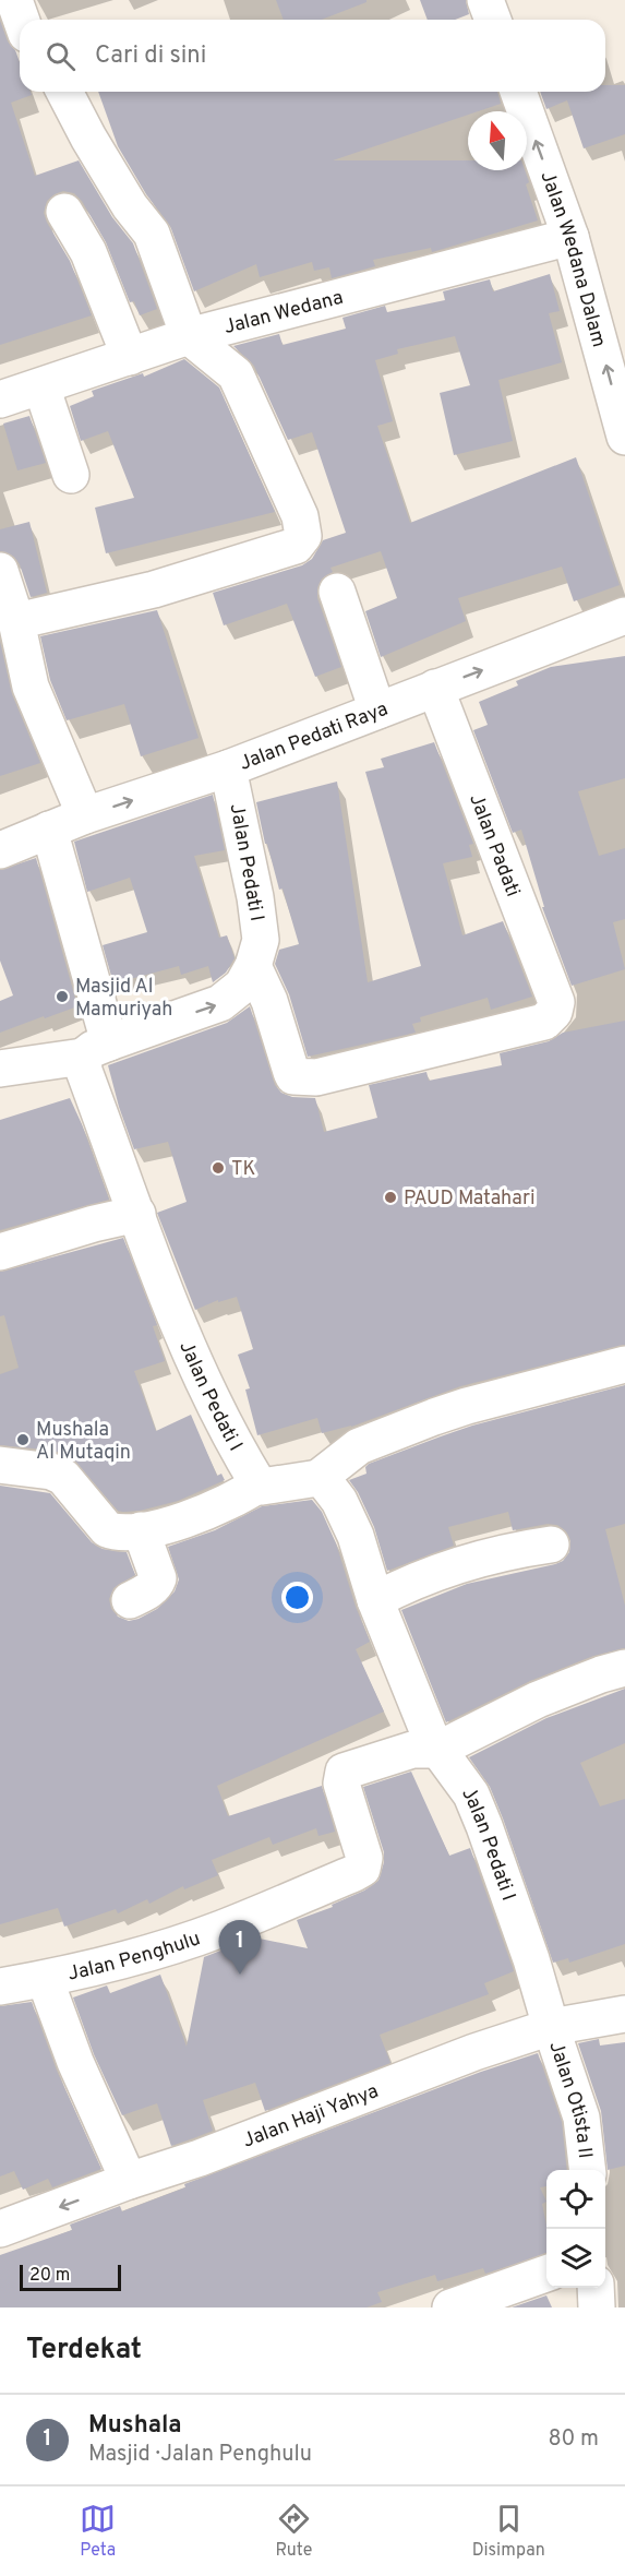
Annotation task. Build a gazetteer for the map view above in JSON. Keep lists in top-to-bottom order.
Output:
{
  "streets": {
    "street": [
      "Jalan Wedana Dalam",
      "Jalan Wedana",
      "Jalan Pedati Raya",
      "Jalan Padati",
      "Jalan Pedati I",
      "Jalan Penghulu",
      "Jalan Otista II",
      "Jalan Haji Yahya"
    ]
  },
  "crossings": [
    ["Jalan Wedana Dalam", "Jalan Wedana"],
    ["Jalan Pedati Raya", "Jalan Padati"],
    ["Jalan Pedati Raya", "Jalan Pedati I"],
    ["Jalan Padati", "Jalan Pedati I"],
    ["Jalan Pedati I", "Jalan Penghulu"],
    ["Jalan Pedati I", "Jalan Otista II"],
    ["Jalan Pedati I", "Jalan Haji Yahya"],
    ["Jalan Otista II", "Jalan Haji Yahya"]
  ],
  "one_way": ["Jalan Wedana Dalam", "Jalan Pedati Raya"],
  "places": [
    "Masjid Al Mamuriyah",
    "TK",
    "PAUD Matahari",
    "Mushala Al Mutaqin"
  ],
  "scale_bar": "20 m",
  "north": "top",
  "page": {
    "search": "Cari di sini",
    "pins": "1",
    "scale": "20 m",
    "heading": "Terdekat",
    "list": [
      {
        "mark": "1",
        "name": "Mushala",
        "note": "Masjid · Jalan Penghulu",
        "value": "80 m"
      }
    ],
    "nav": ["Peta", "Rute", "Disimpan"]
  }
}
